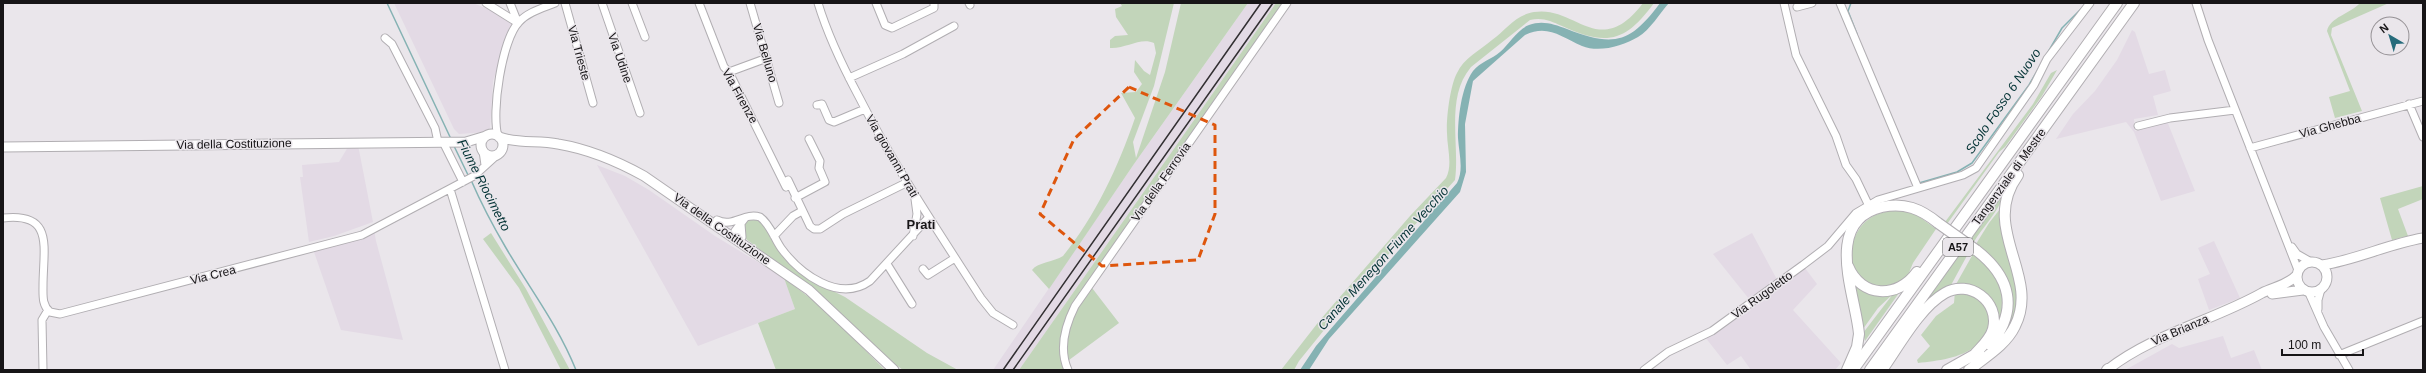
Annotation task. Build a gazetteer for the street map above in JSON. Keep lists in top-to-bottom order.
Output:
{
  "streets": {
    "highway": ["Tangenziale di Mestre", "A57"],
    "main road": ["Via della Costituzione", "Via Brianza"],
    "street": [
      "Via Trieste",
      "Via Belluno",
      "Via Udine",
      "Via Firenze",
      "Via Ghebba",
      "Via giovanni Prati",
      "Via della Ferrovia",
      "Via Crea",
      "Via Rugoletto"
    ]
  },
  "crossings": [
    ["Via Firenze", "Via giovanni Prati"],
    ["Via della Costituzione", "Via Crea"],
    ["Tangenziale di Mestre", "A57"]
  ],
  "districts": ["Prati"],
  "water": ["Scolo Fosso 6 Nuovo", "Fiume Riocimetto", "Canale Menegon Fiume Vecchio"],
  "scale_bar": "100 m",
  "north": "top left"
}
